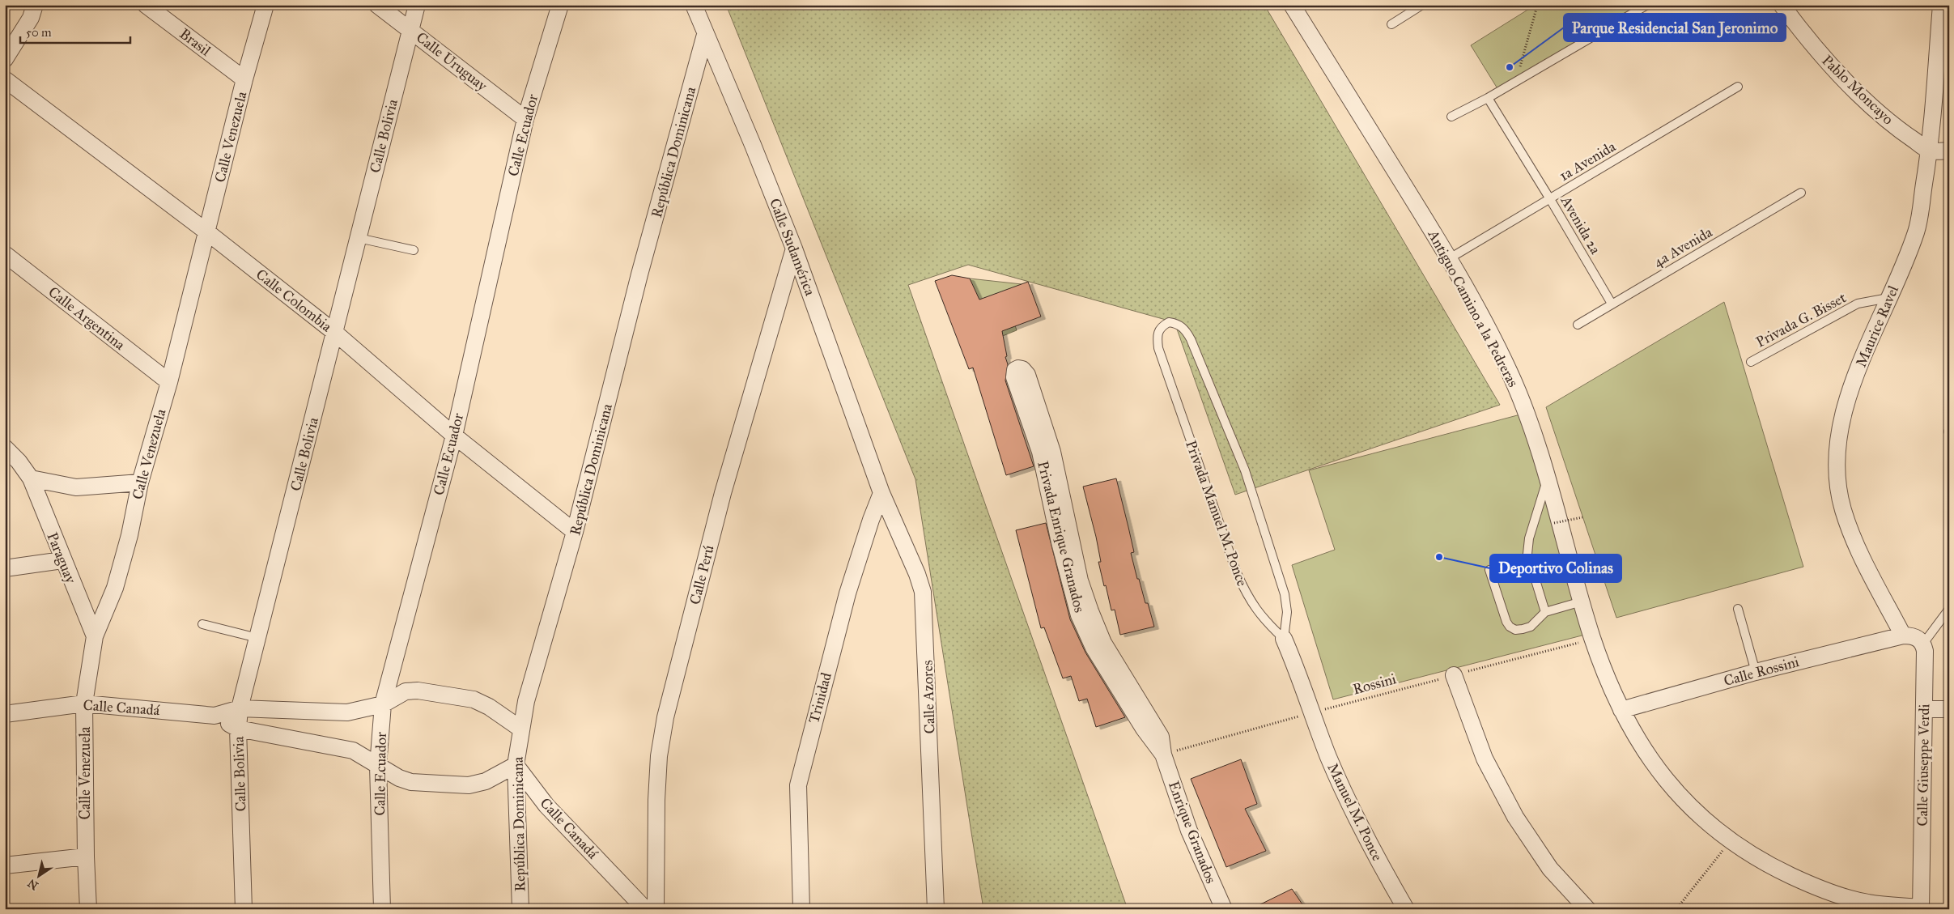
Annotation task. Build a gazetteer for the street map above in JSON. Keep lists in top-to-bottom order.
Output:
{
  "streets": {
    "street": [
      "Brasil",
      "Calle Uruguay",
      "Pablo Moncayo",
      "Calle Ecuador",
      "Calle Bolivia",
      "Calle Venezuela",
      "República Dominicana",
      "Calle Sudamérica",
      "Calle Colombia",
      "Antiguo Camino a la Pedreras",
      "Calle Argentina",
      "Maurice Ravel",
      "Privada Manuel M. Ponce",
      "Privada Enrique Granados",
      "Paraguay",
      "Calle Perú",
      "Calle Rossini",
      "Calle Azores",
      "Trinidad",
      "Calle Canadá",
      "Calle Giuseppe Verdi",
      "Manuel M. Ponce",
      "Enrique Granados"
    ],
    "lane": [
      "1a Avenida",
      "Avenida 2a",
      "4a Avenida",
      "Privada G. Bisset"
    ],
    "path": ["Rossini"]
  },
  "crossings": [
    ["Brasil", "Calle Venezuela"],
    ["Calle Uruguay", "Calle Ecuador"],
    ["Calle Uruguay", "Calle Bolivia"],
    ["Pablo Moncayo", "Maurice Ravel"],
    ["Calle Ecuador", "República Dominicana"],
    ["Calle Ecuador", "Calle Colombia"],
    ["Calle Ecuador", "Calle Canadá"],
    ["Calle Bolivia", "Calle Colombia"],
    ["Calle Bolivia", "Calle Canadá"],
    ["Calle Venezuela", "Calle Colombia"],
    ["Calle Venezuela", "Calle Argentina"],
    ["Calle Venezuela", "Paraguay"],
    ["Calle Venezuela", "Calle Canadá"],
    ["República Dominicana", "Calle Sudamérica"],
    ["República Dominicana", "Calle Colombia"],
    ["República Dominicana", "Calle Canadá"],
    ["1a Avenida", "Avenida 2a"],
    ["1a Avenida", "Antiguo Camino a la Pedreras"],
    ["Avenida 2a", "4a Avenida"],
    ["Calle Sudamérica", "Calle Perú"],
    ["Calle Sudamérica", "Calle Azores"],
    ["Calle Sudamérica", "Trinidad"],
    ["Antiguo Camino a la Pedreras", "Calle Rossini"],
    ["Antiguo Camino a la Pedreras", "Rossini"],
    ["Antiguo Camino a la Pedreras", "Calle Giuseppe Verdi"],
    ["Privada G. Bisset", "Maurice Ravel"],
    ["Maurice Ravel", "Calle Rossini"],
    ["Privada Manuel M. Ponce", "Rossini"],
    ["Privada Manuel M. Ponce", "Manuel M. Ponce"],
    ["Privada Enrique Granados", "Rossini"],
    ["Privada Enrique Granados", "Enrique Granados"],
    ["Rossini", "Manuel M. Ponce"],
    ["Rossini", "Enrique Granados"],
    ["Calle Azores", "Trinidad"]
  ],
  "places": ["Parque Residencial San Jeronimo", "Deportivo Colinas"],
  "scale_bar": "50 m",
  "north": "bottom left"
}
